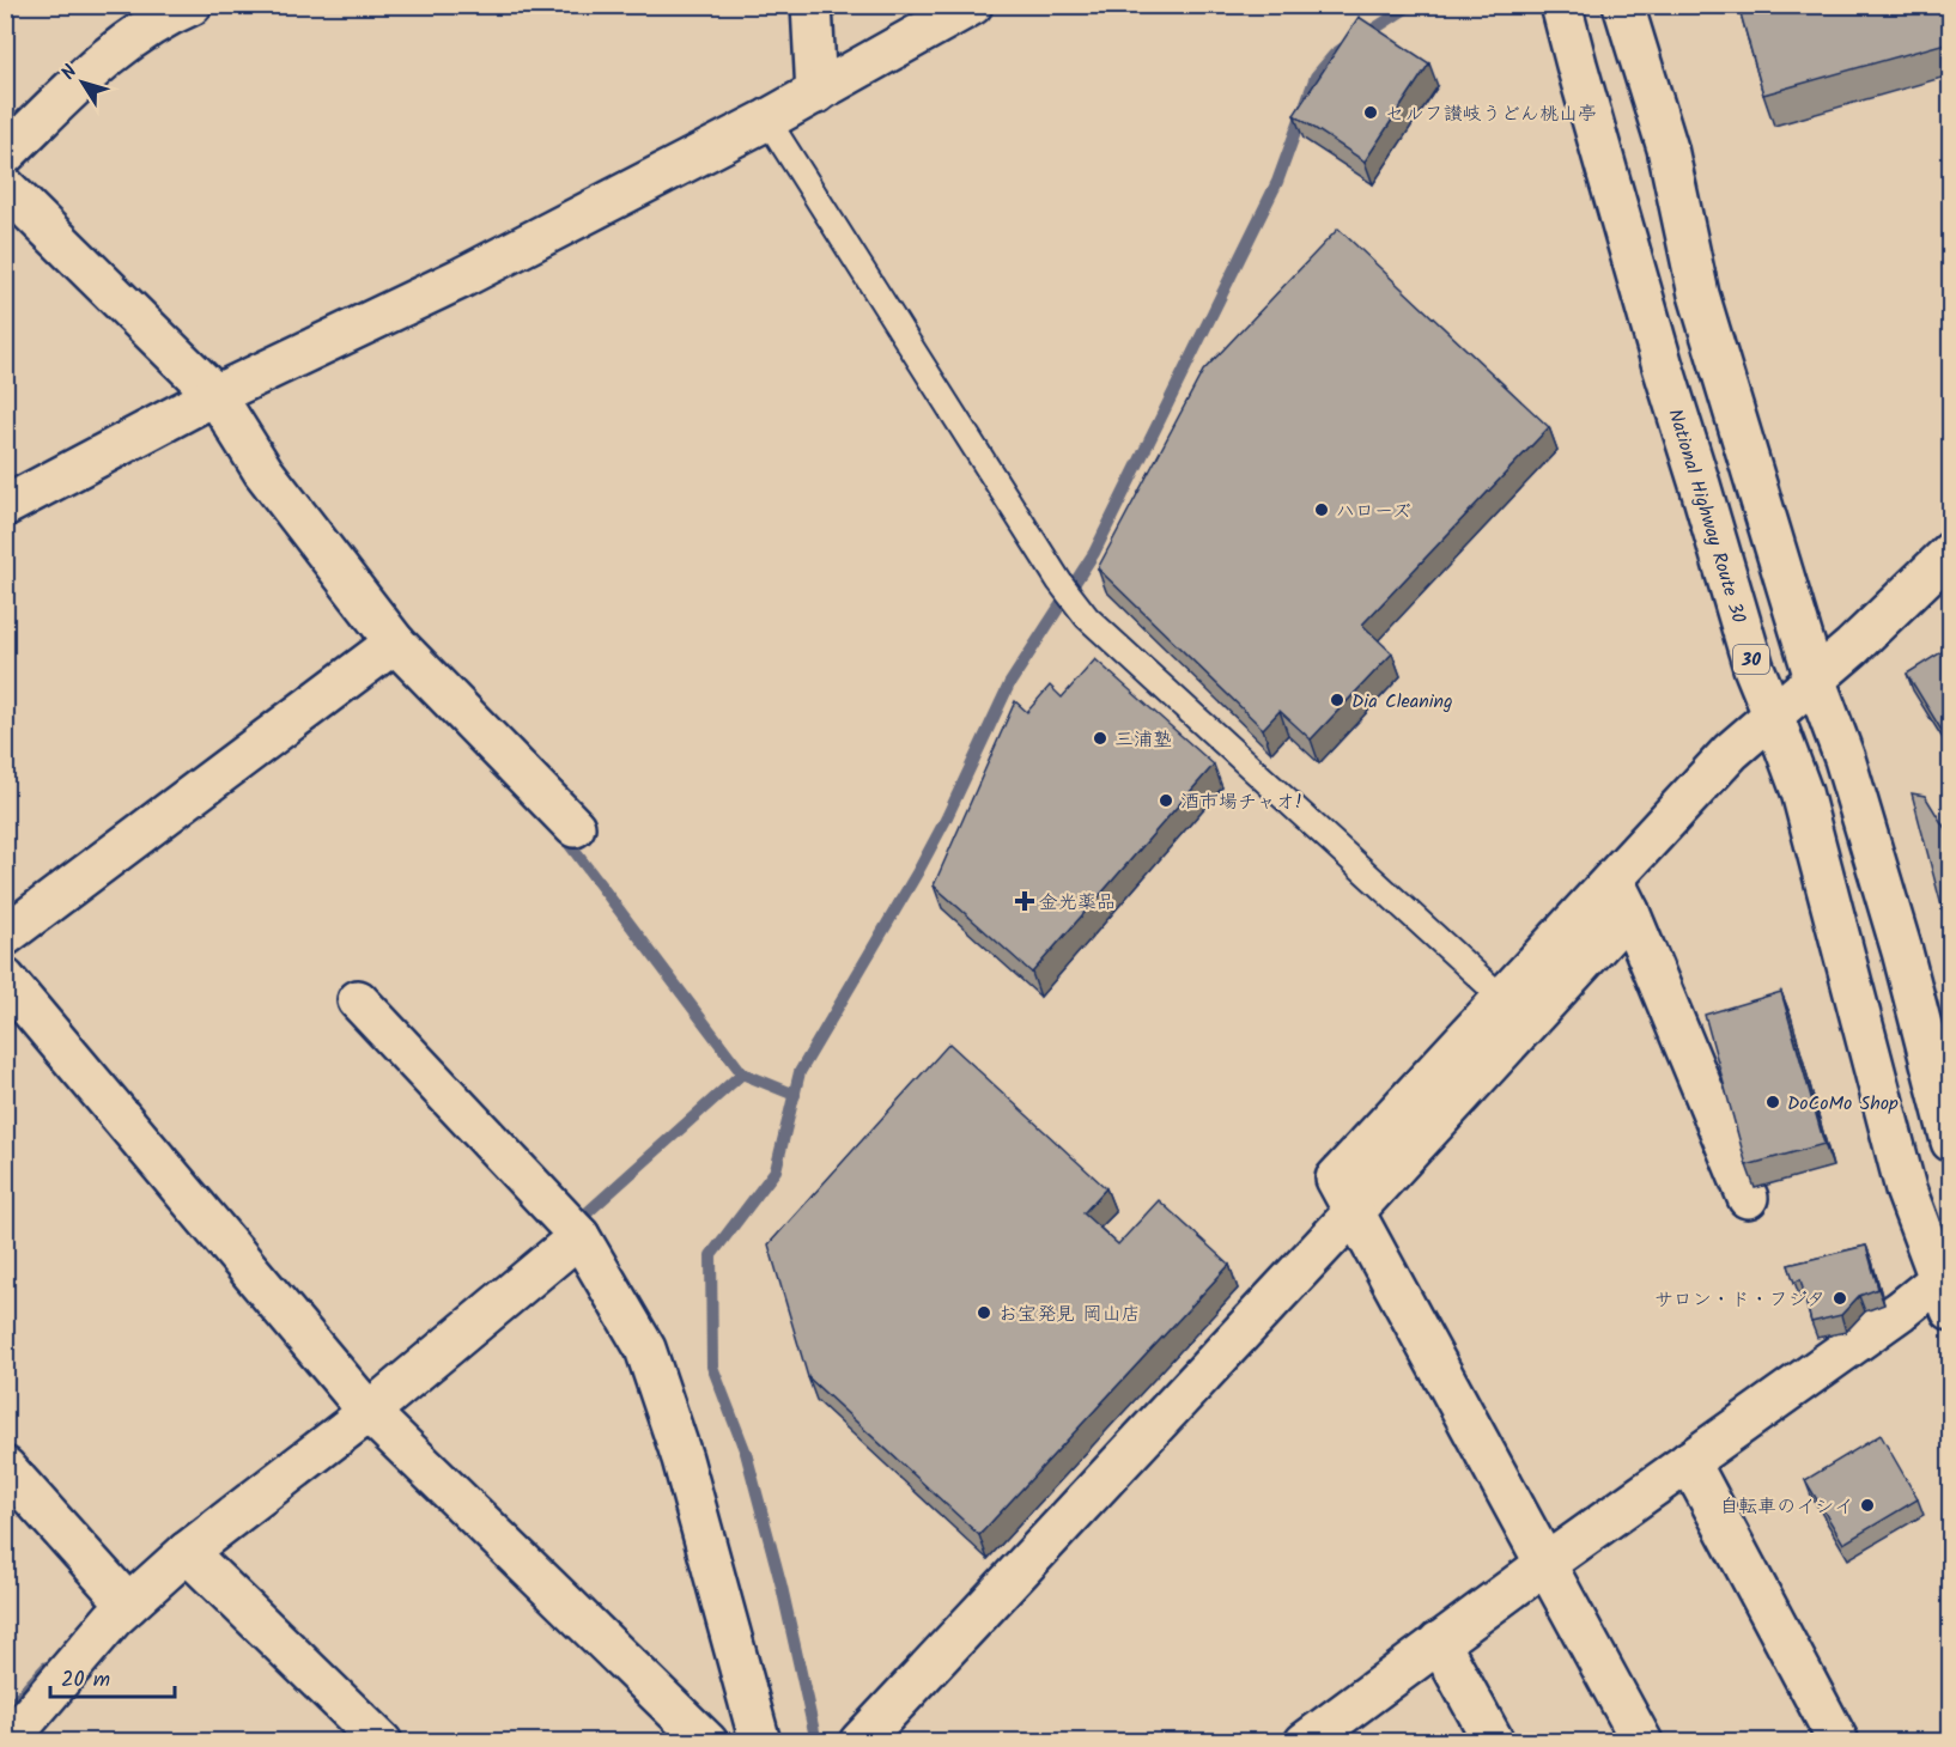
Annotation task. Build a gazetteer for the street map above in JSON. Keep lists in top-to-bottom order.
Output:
{
  "streets": {
    "main road": ["National Highway Route 30", "30"]
  },
  "places": {
    "other": [
      "セルフ讃岐うどん桃山亭",
      "ハローズ",
      "Dia Cleaning",
      "三浦塾",
      "酒市場チャオ!",
      "DoCoMo Shop",
      "サロン・ド・フジタ",
      "お宝発見 岡山店",
      "自転車のイシイ"
    ],
    "health": ["金光薬品"]
  },
  "scale_bar": "20 m",
  "north": "top left"
}
